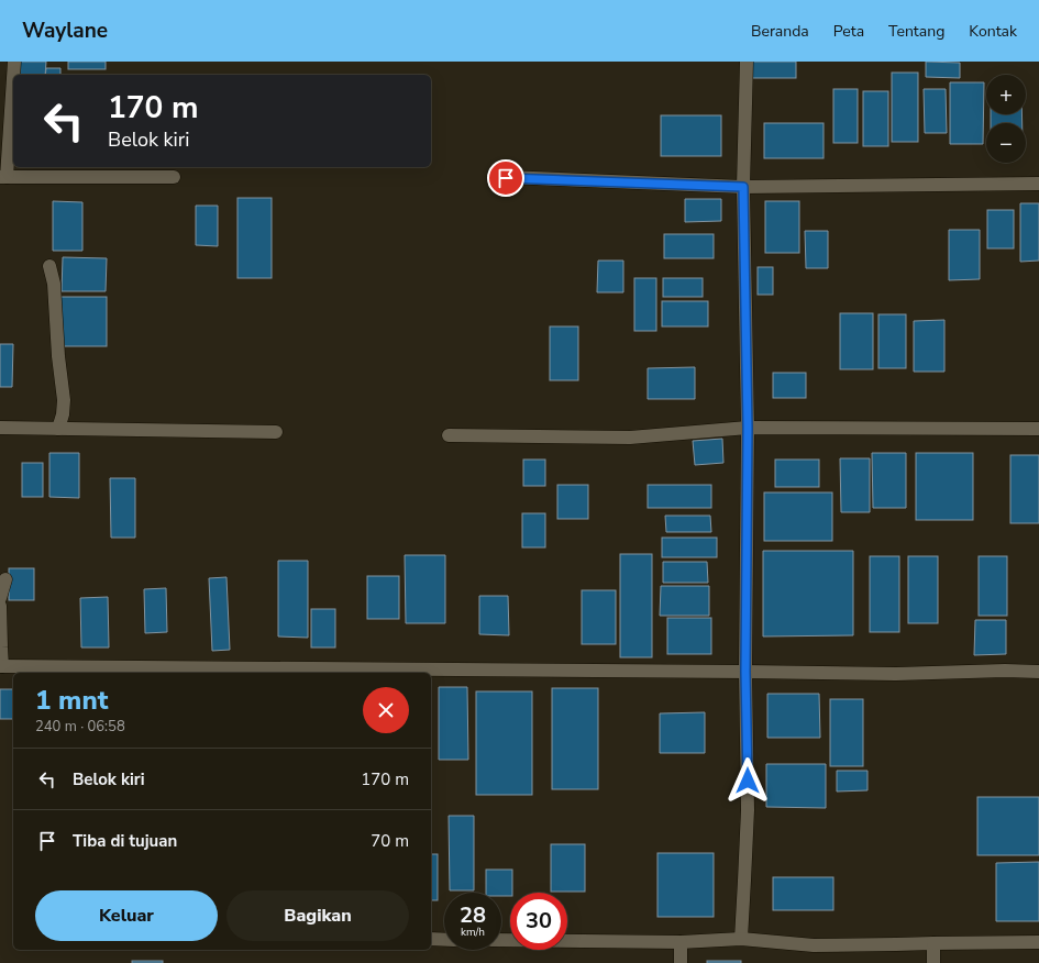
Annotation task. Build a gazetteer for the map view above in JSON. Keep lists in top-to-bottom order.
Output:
{
  "page": {
    "header": "Waylane",
    "nav": [
      "Beranda",
      "Peta",
      "Tentang",
      "Kontak"
    ],
    "map_buttons": ["+", "−"],
    "turn": ["170 m", "Belok kiri"],
    "heading": ["1 mnt", "240 m · 06:58"],
    "list": [
      {
        "name": "Belok kiri",
        "value": "170 m"
      },
      {
        "name": "Tiba di tujuan",
        "value": "70 m"
      }
    ],
    "buttons": ["Keluar", "Bagikan"],
    "speed": "28 km/h",
    "limit": "30"
  }
}
